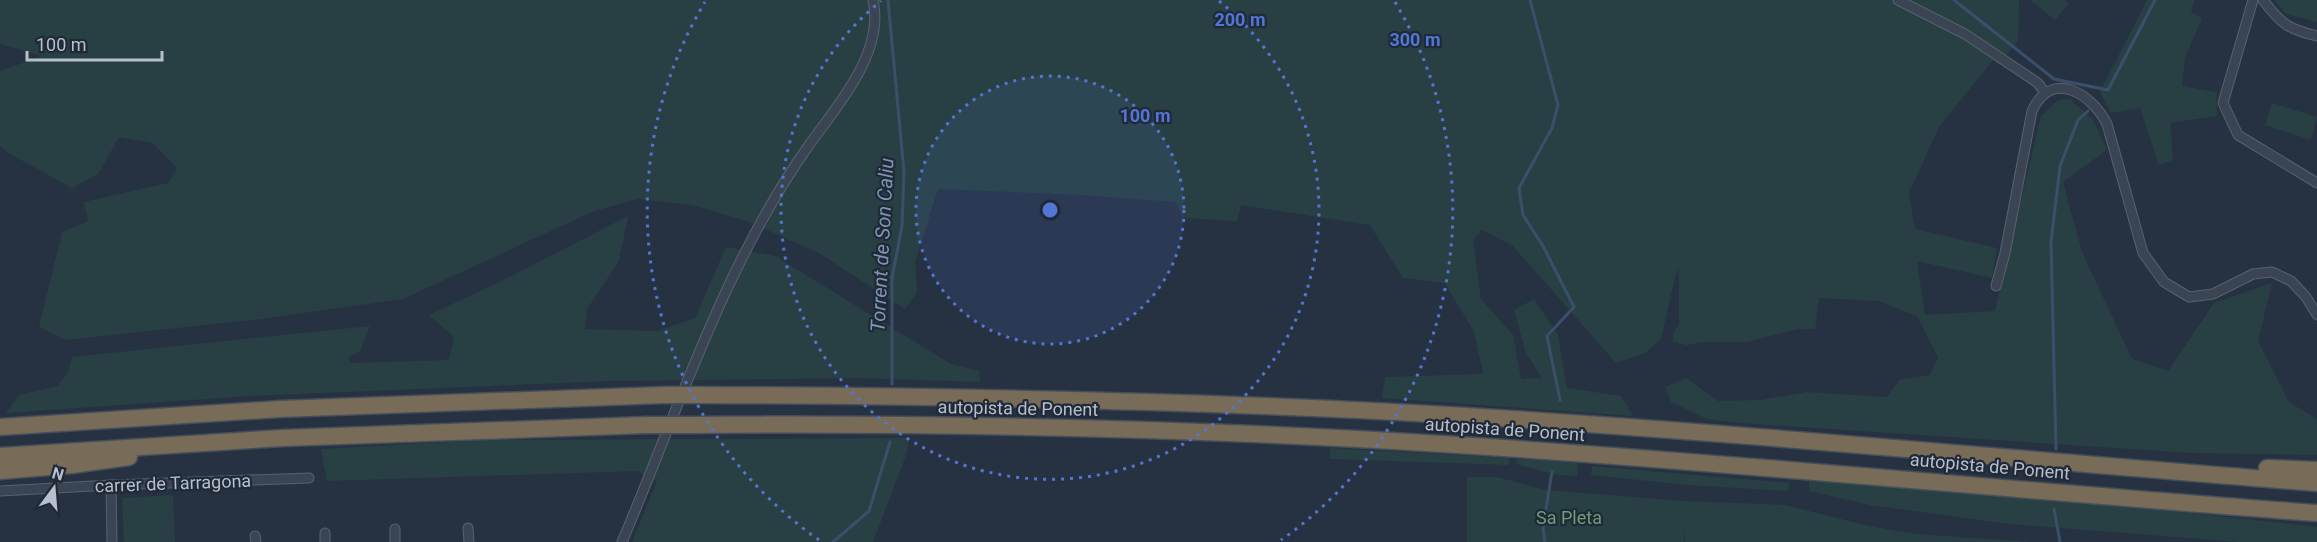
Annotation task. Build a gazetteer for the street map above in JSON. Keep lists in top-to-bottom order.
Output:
{
  "streets": {
    "highway": ["autopista de Ponent"],
    "street": ["carrer de Tarragona"]
  },
  "water": ["Torrent de Son Caliu"],
  "parks": ["Sa Pleta"],
  "scale_bar": "100 m",
  "north": "top",
  "rings": ["200 m", "300 m", "100 m"]
}
